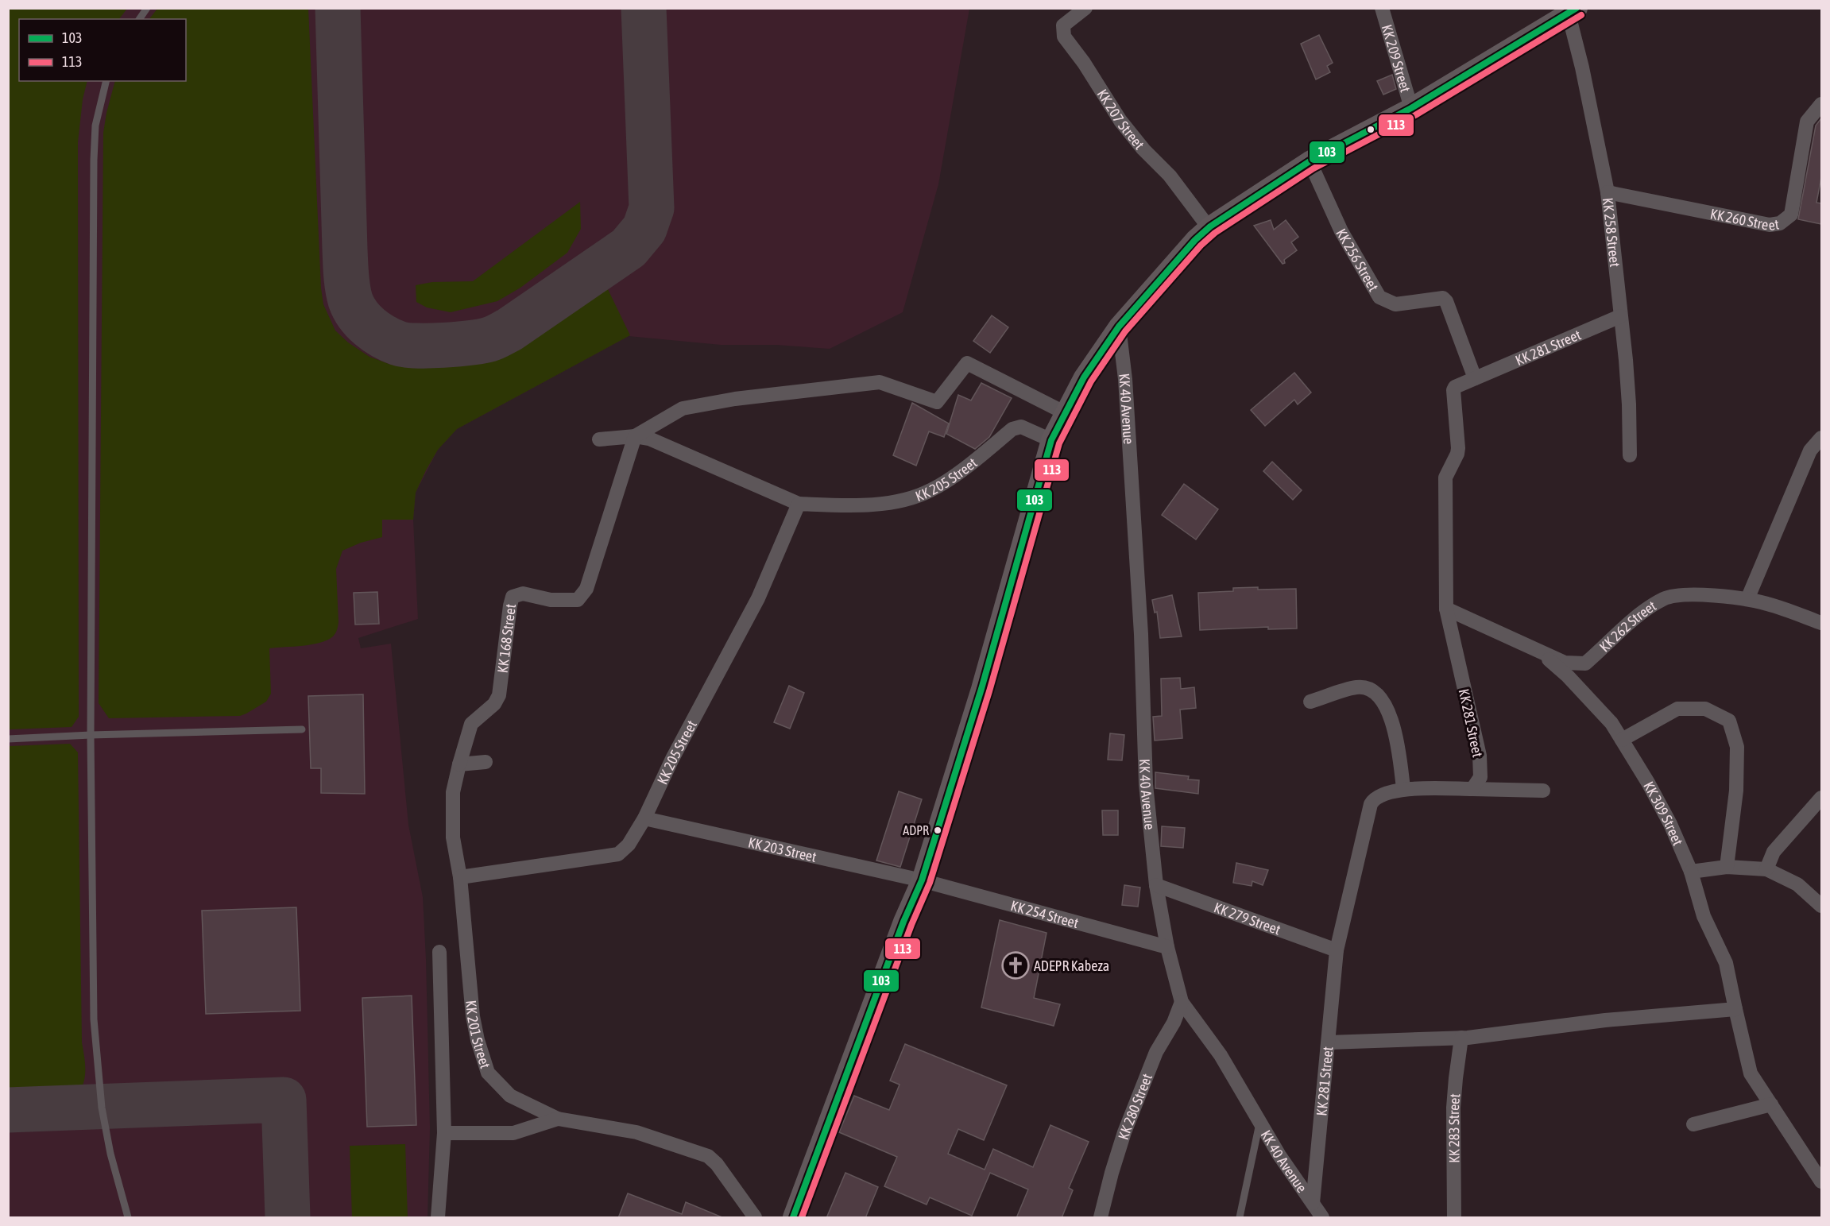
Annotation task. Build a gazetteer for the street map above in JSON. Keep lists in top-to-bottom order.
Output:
{
  "streets": {
    "street": [
      "KK 209 Street",
      "KK 207 Street",
      "KK 260 Street",
      "KK 258 Street",
      "KK 256 Street",
      "KK 281 Street",
      "KK 40 Avenue",
      "KK 205 Street",
      "KK 262 Street",
      "KK 168 Street",
      "KK 309 Street",
      "KK 203 Street",
      "KK 254 Street",
      "KK 279 Street",
      "KK 201 Street",
      "KK 280 Street",
      "KK 283 Street"
    ]
  },
  "crossings": [
    ["KK 260 Street", "KK 258 Street"],
    ["KK 258 Street", "KK 281 Street"],
    ["KK 256 Street", "KK 281 Street"],
    ["KK 281 Street", "KK 40 Avenue"],
    ["KK 281 Street", "KK 262 Street"],
    ["KK 281 Street", "KK 279 Street"],
    ["KK 40 Avenue", "KK 254 Street"],
    ["KK 40 Avenue", "KK 279 Street"],
    ["KK 40 Avenue", "KK 280 Street"],
    ["KK 205 Street", "KK 168 Street"],
    ["KK 205 Street", "KK 203 Street"],
    ["KK 205 Street", "KK 201 Street"],
    ["KK 262 Street", "KK 309 Street"],
    ["KK 168 Street", "KK 201 Street"],
    ["KK 203 Street", "KK 254 Street"]
  ],
  "places": {
    "other": ["ADPR"],
    "church": ["ADEPR Kabeza"]
  },
  "lines": ["transit line 103", "transit line 113"],
  "legend": ["103", "113"]
}
